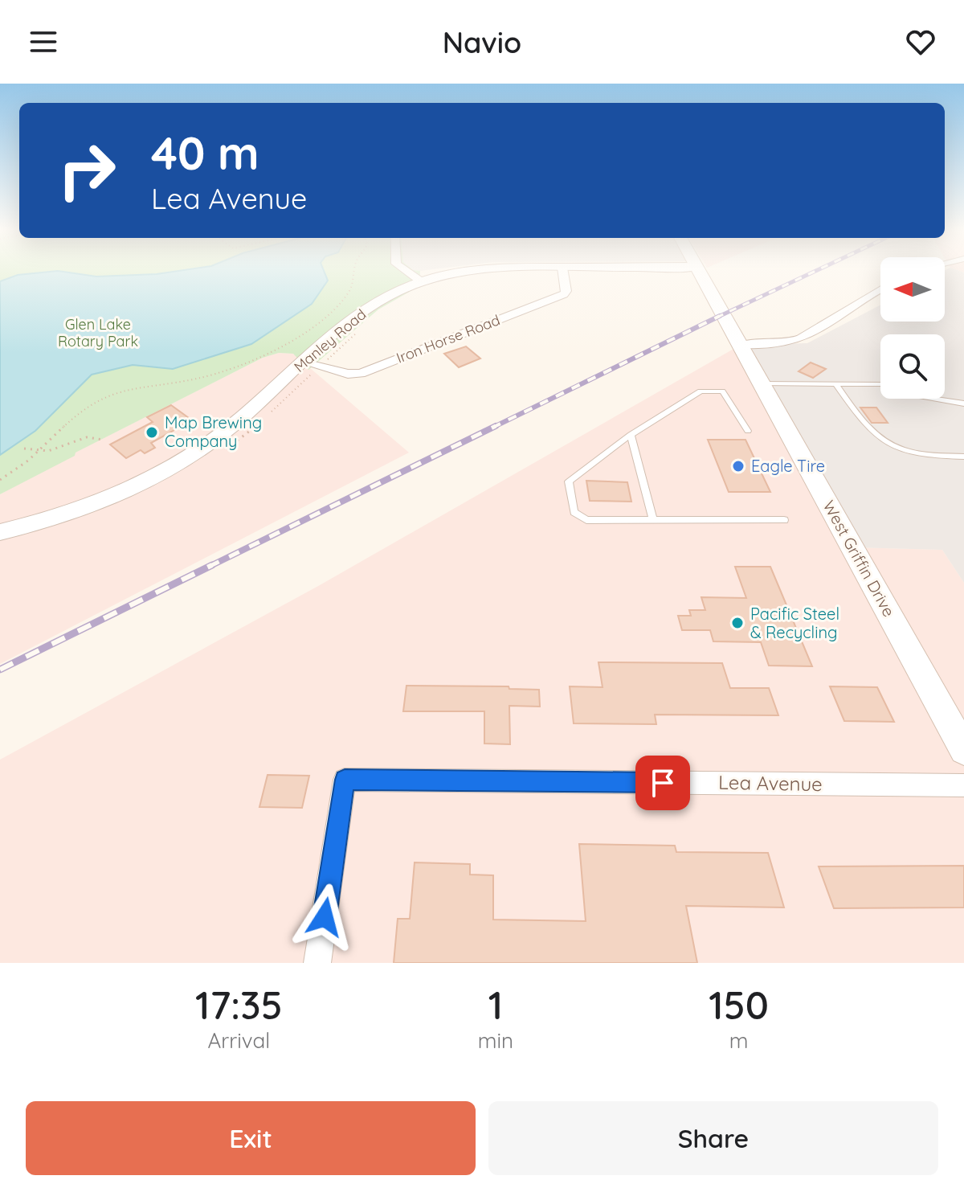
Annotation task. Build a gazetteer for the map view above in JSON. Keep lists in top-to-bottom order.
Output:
{
  "streets": {
    "main road": ["West Griffin Drive"],
    "street": ["Iron Horse Road", "Manley Road", "Lea Avenue"]
  },
  "crossings": [
    ["Iron Horse Road", "Manley Road"]
  ],
  "parks": ["Glen Lake Rotary Park"],
  "places": ["Map Brewing Company", "Eagle Tire", "Pacific Steel & Recycling"],
  "north": "left",
  "page": {
    "header": "Navio",
    "turn": ["40 m", "Lea Avenue"],
    "eta": [
      "17:35",
      "Arrival",
      "1",
      "min",
      "150",
      "m"
    ],
    "buttons": ["Exit", "Share"]
  }
}
